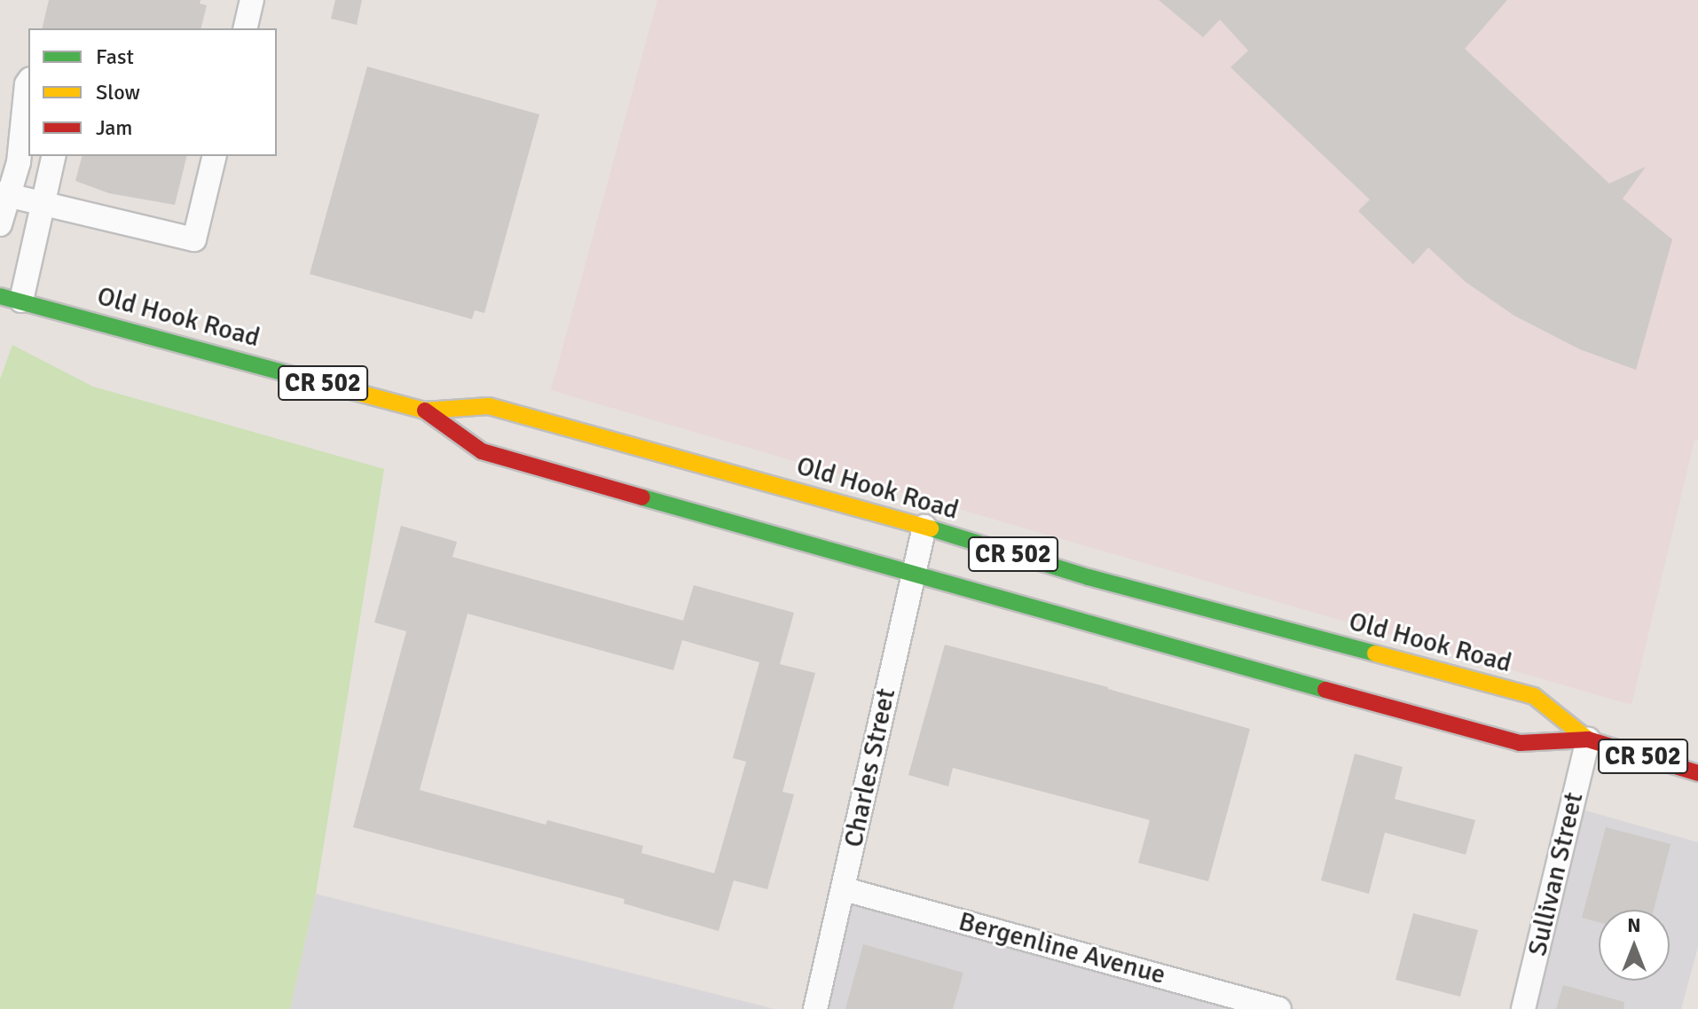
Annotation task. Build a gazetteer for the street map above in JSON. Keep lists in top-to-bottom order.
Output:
{
  "streets": {
    "main road": ["Old Hook Road", "CR 502"],
    "street": ["Charles Street", "Sullivan Street", "Bergenline Avenue"]
  },
  "crossings": [
    ["Old Hook Road", "Charles Street"],
    ["Old Hook Road", "Sullivan Street"],
    ["Charles Street", "Bergenline Avenue"]
  ],
  "legend": ["Fast", "Slow", "Jam"],
  "north": "top"
}
